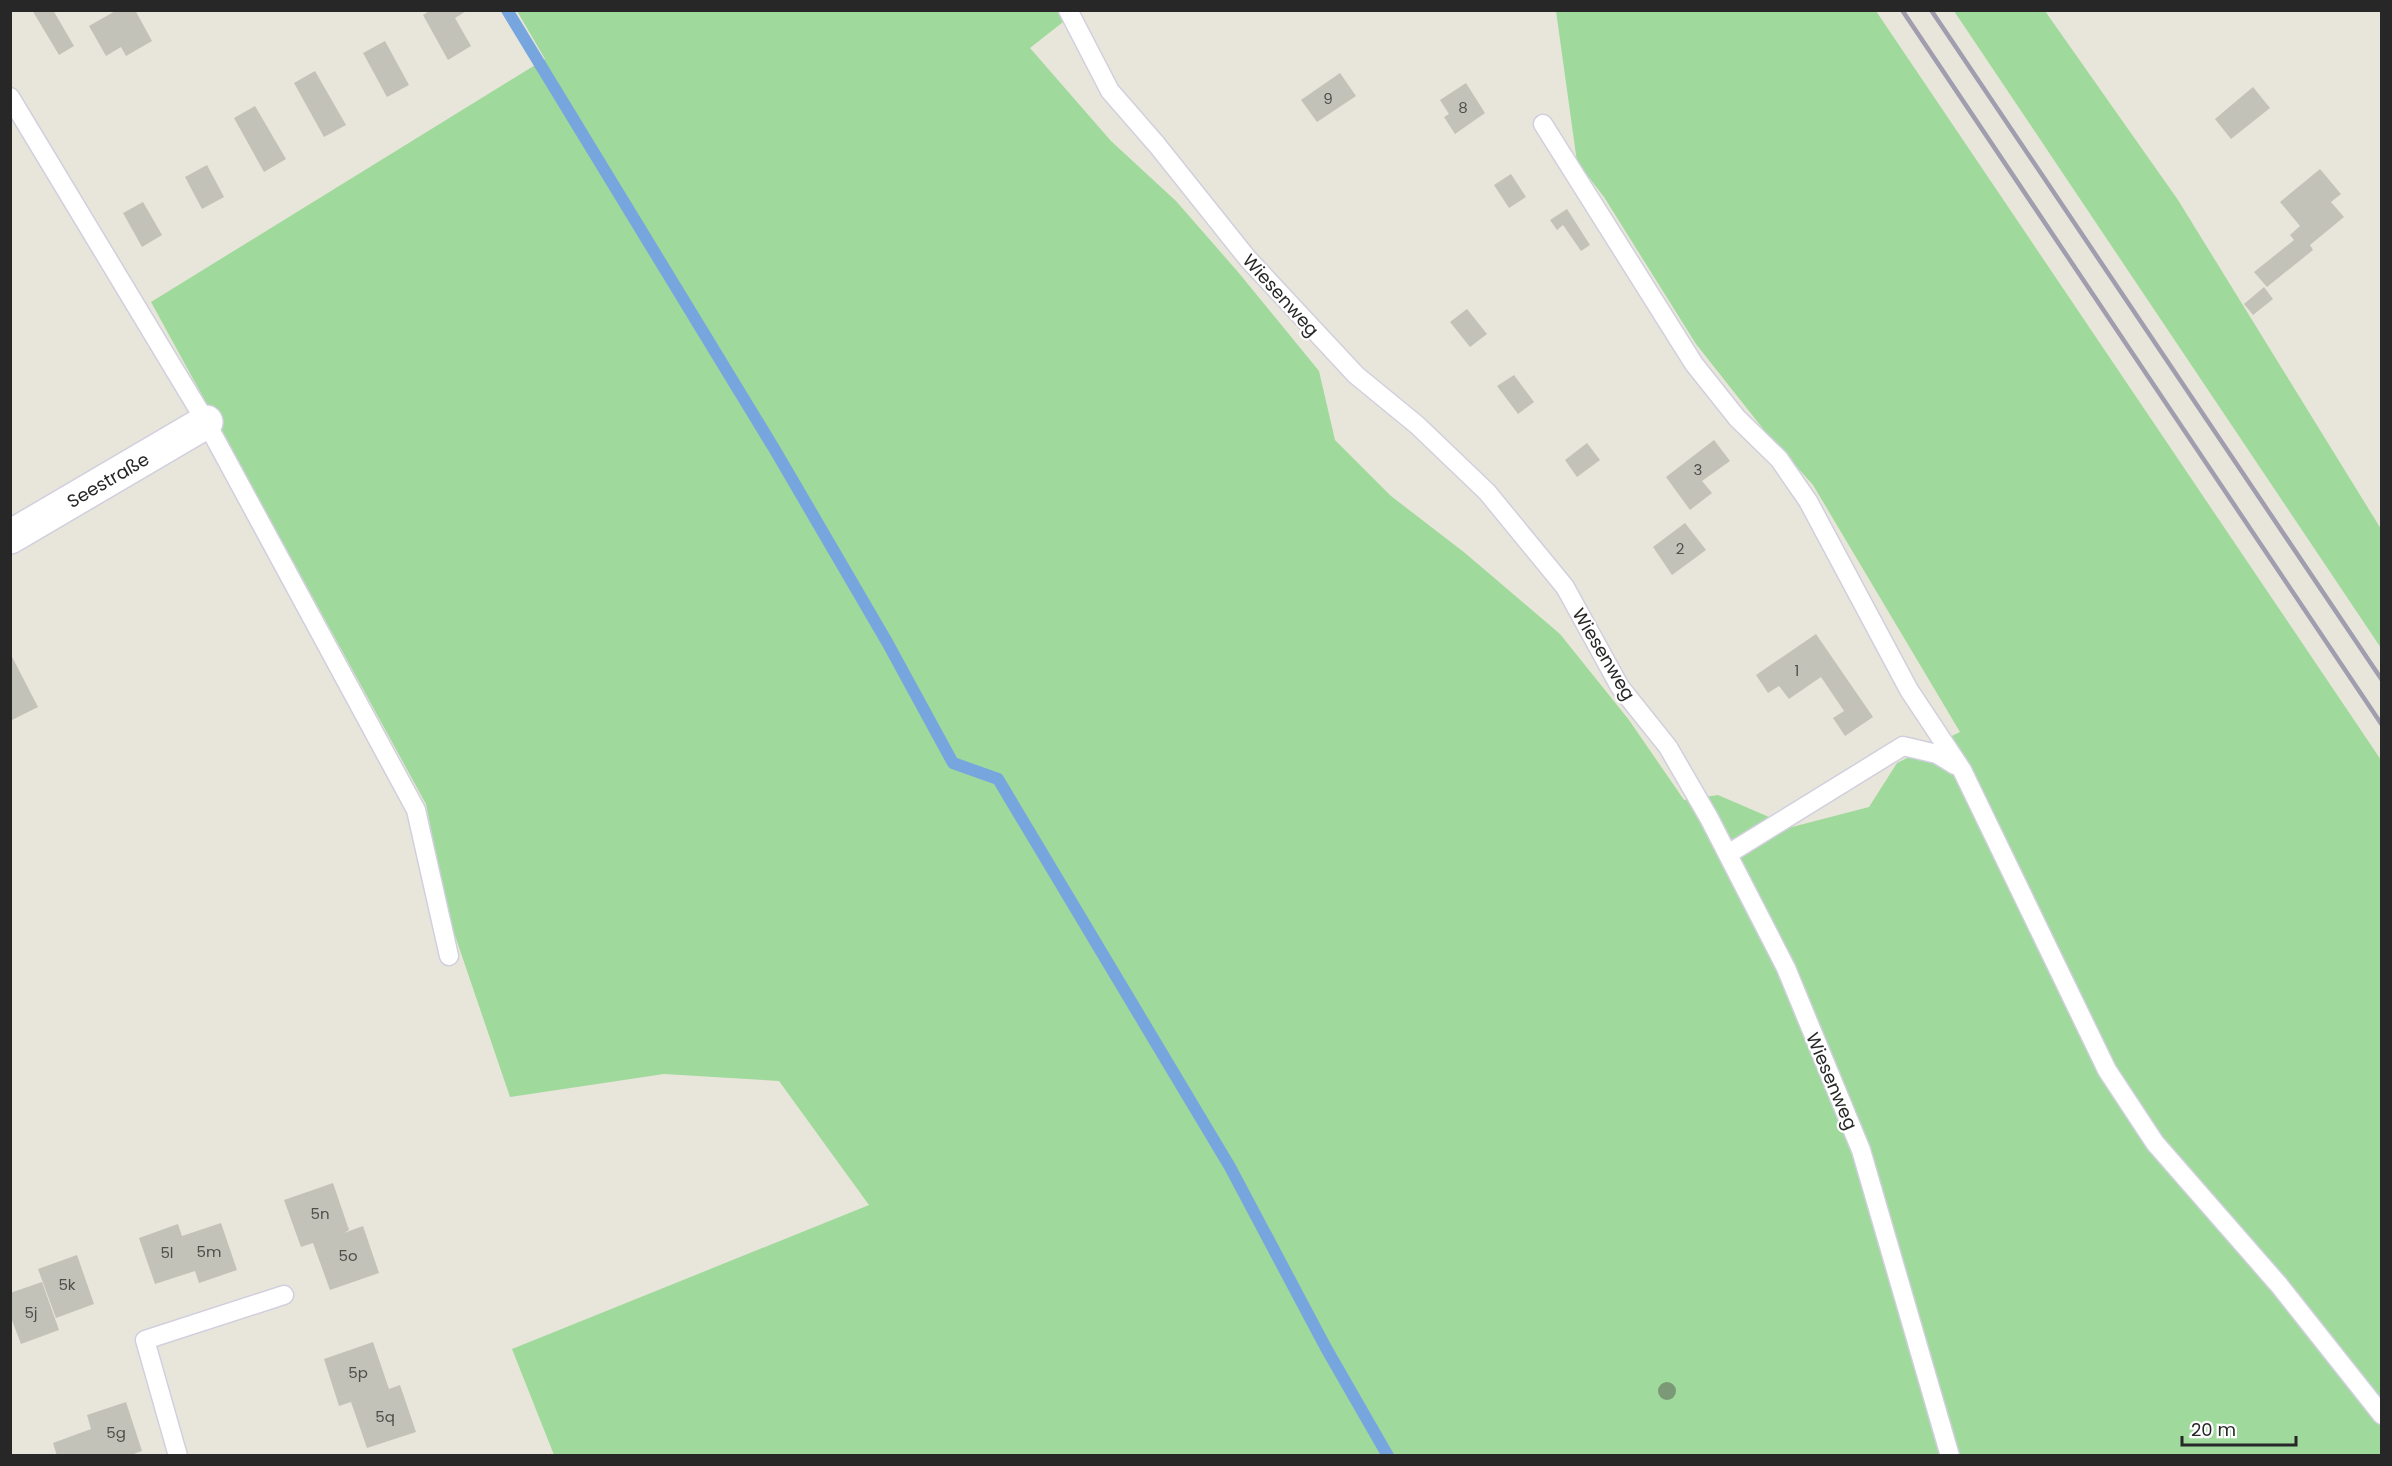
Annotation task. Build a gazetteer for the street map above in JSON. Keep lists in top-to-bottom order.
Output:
{
  "streets": {
    "street": ["Seestraße"],
    "lane": ["Wiesenweg"]
  },
  "house_numbers": [
    "9",
    "8",
    "3",
    "2",
    "1",
    "5n",
    "5m",
    "5l",
    "5o",
    "5k",
    "5j",
    "5p",
    "5q",
    "5g"
  ],
  "scale_bar": "20 m"
}
